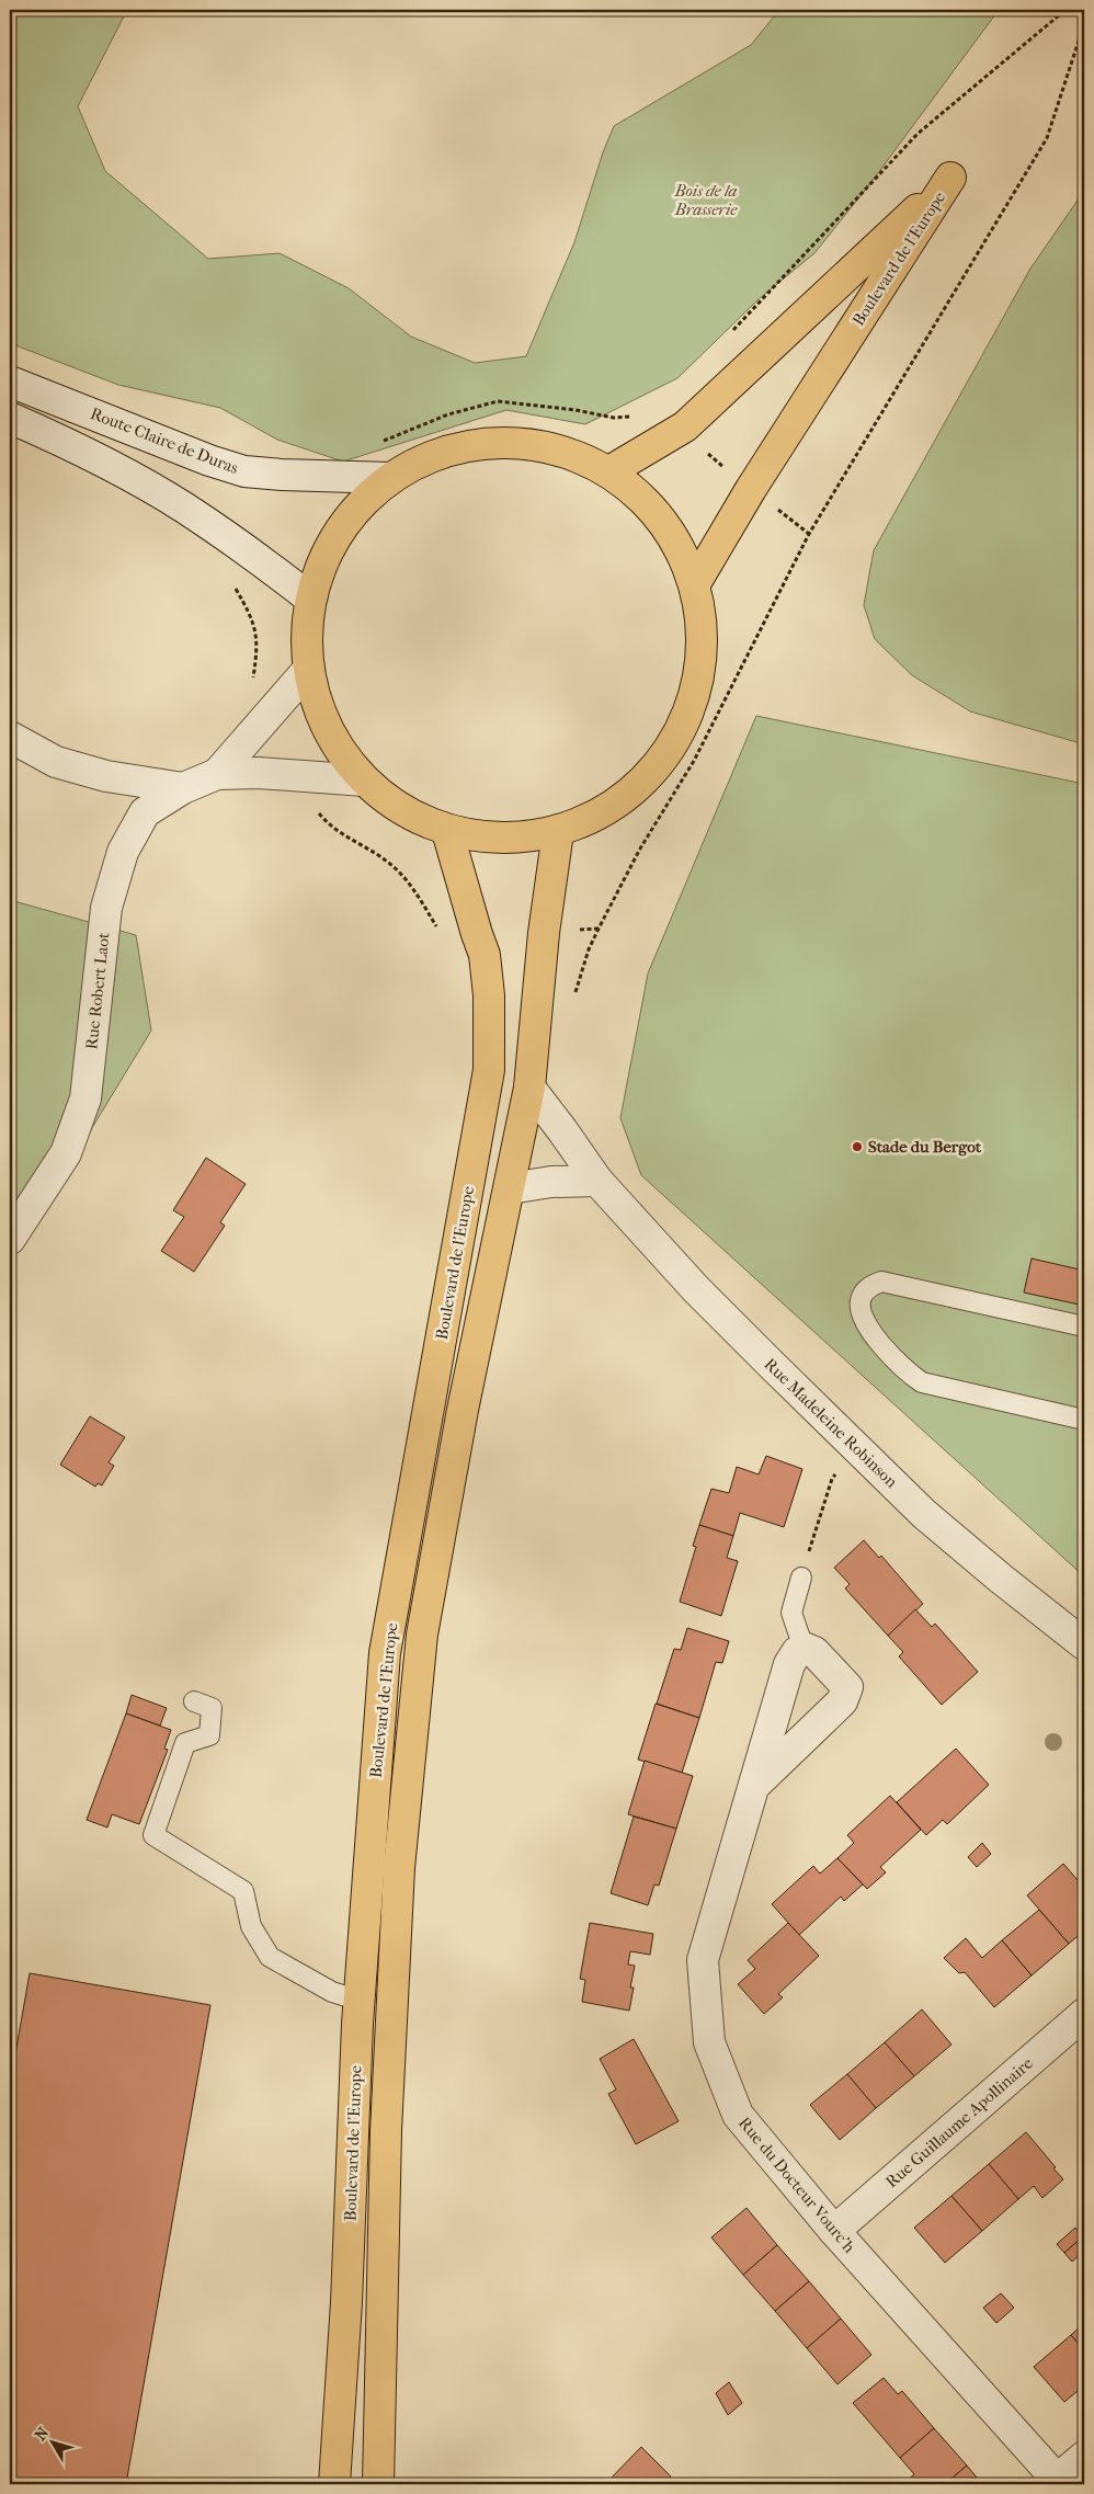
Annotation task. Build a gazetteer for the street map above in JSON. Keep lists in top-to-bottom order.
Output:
{
  "streets": {
    "main road": ["Boulevard de l'Europe"],
    "street": [
      "Route Claire de Duras",
      "Rue Robert Laot",
      "Rue Madeleine Robinson",
      "Rue Guillaume Apollinaire",
      "Rue du Docteur Vourc'h"
    ]
  },
  "crossings": [
    ["Boulevard de l'Europe", "Rue Madeleine Robinson"],
    ["Rue Guillaume Apollinaire", "Rue du Docteur Vourc'h"]
  ],
  "parks": ["Bois de la Brasserie"],
  "places": ["Stade du Bergot"],
  "north": "top left"
}
